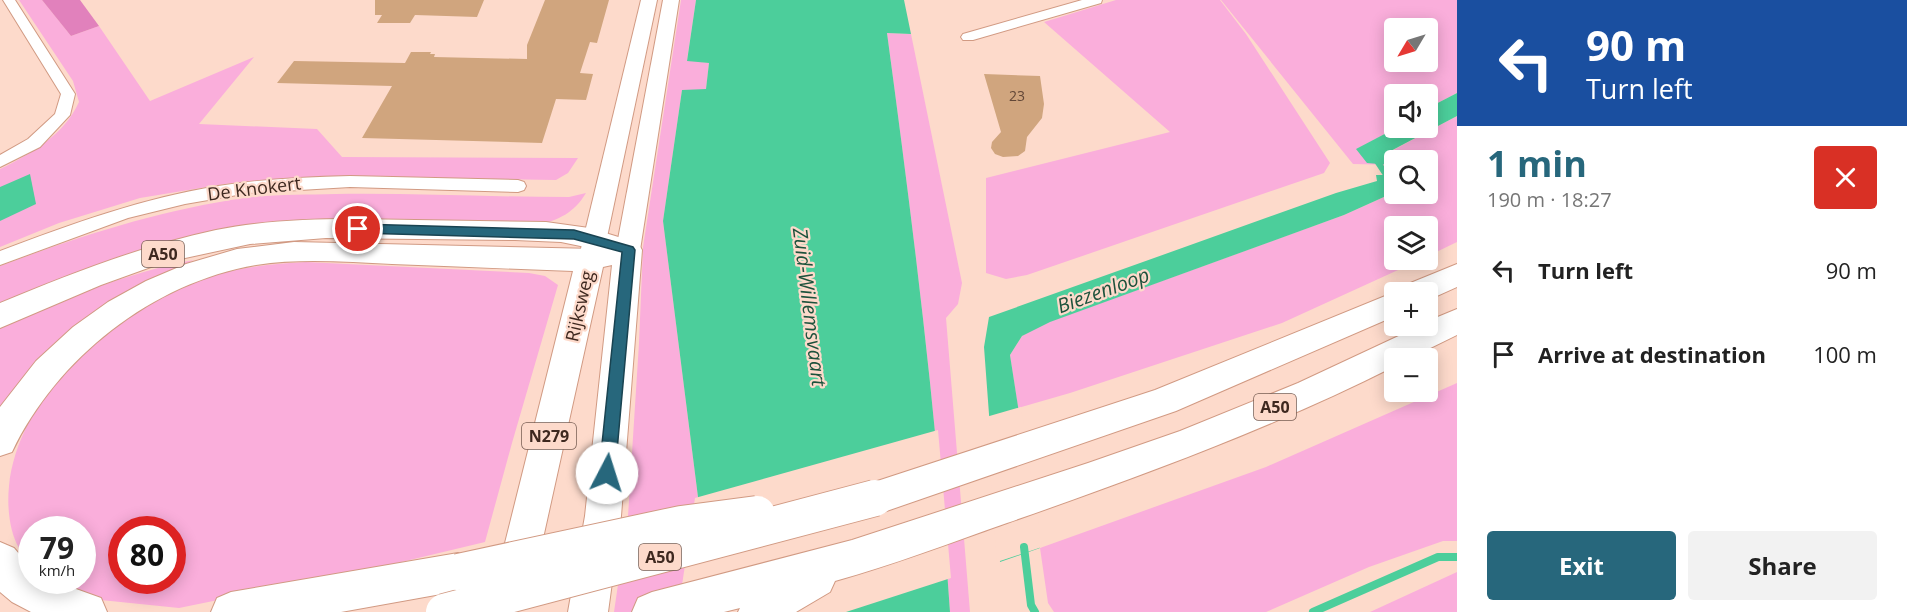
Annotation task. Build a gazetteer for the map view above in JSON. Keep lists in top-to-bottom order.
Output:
{
  "streets": {
    "highway": ["A50", "Rijksweg", "N279"],
    "street": ["De Knokert"]
  },
  "crossings": [
    ["A50", "Rijksweg"]
  ],
  "water": ["Biezenloop", "Zuid-Willemsvaart"],
  "house_numbers": ["23"],
  "north": "bottom left",
  "page": {
    "turn": ["90 m", "Turn left"],
    "map_buttons": ["+", "−"],
    "heading": ["1 min", "190 m · 18:27"],
    "list": [
      {
        "name": "Turn left",
        "value": "90 m"
      },
      {
        "name": "Arrive at destination",
        "value": "100 m"
      }
    ],
    "speed": "79 km/h",
    "limit": "80",
    "buttons": ["Exit", "Share"]
  }
}
